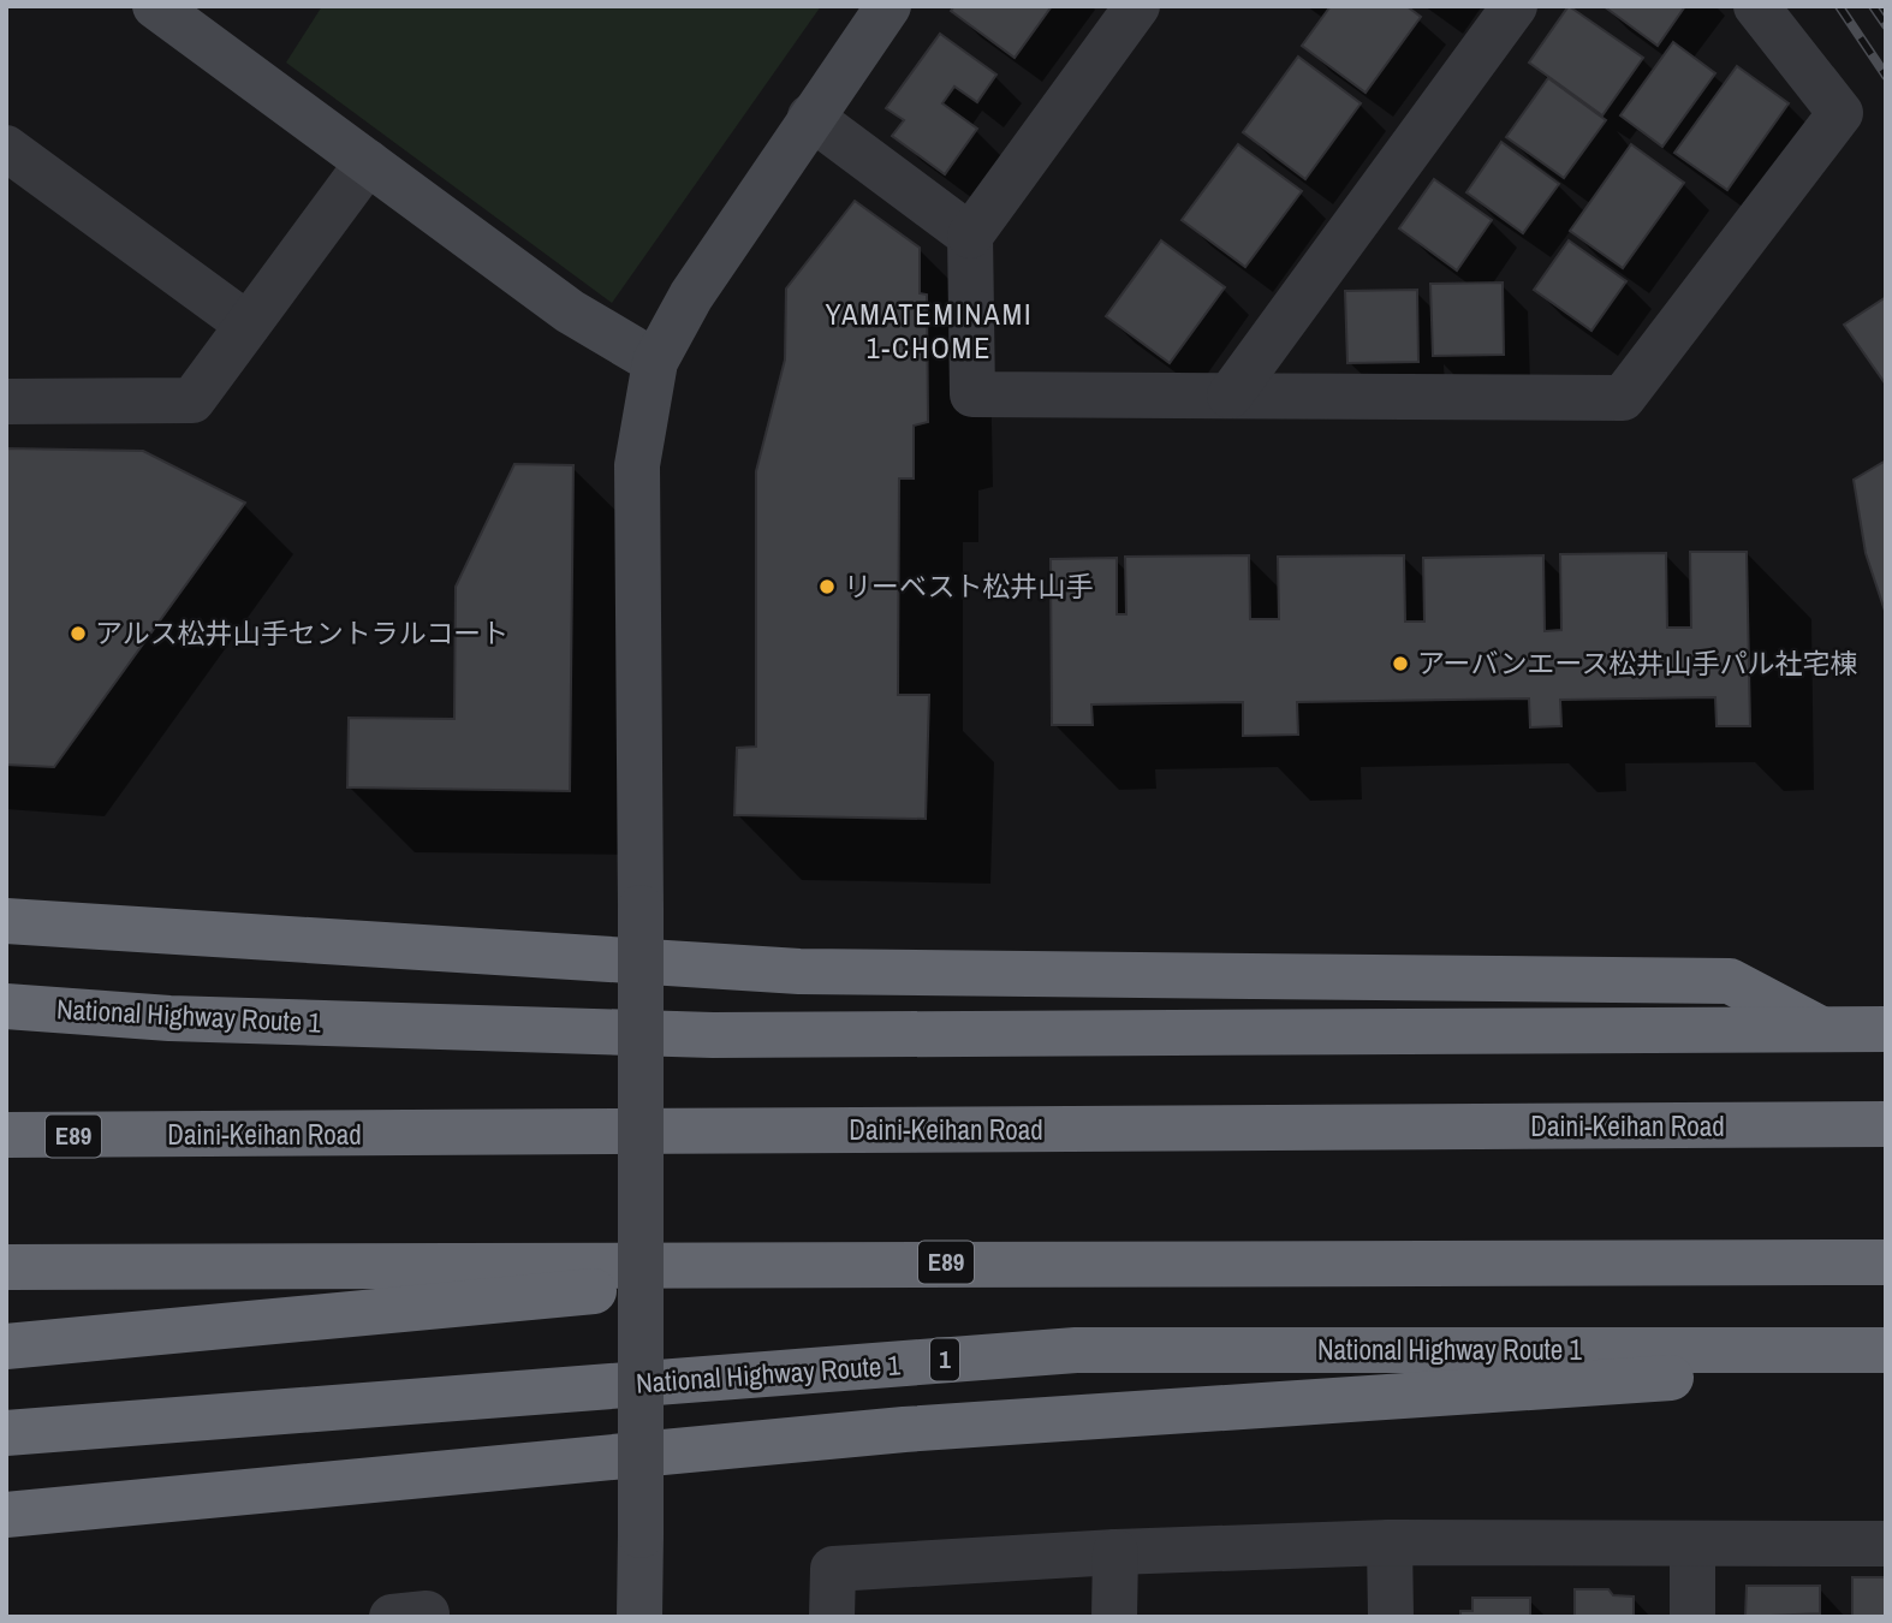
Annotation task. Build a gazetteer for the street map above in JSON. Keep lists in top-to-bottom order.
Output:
{
  "streets": {
    "highway": [
      "National Highway Route 1",
      "Daini-Keihan Road",
      "E89",
      "1"
    ]
  },
  "crossings": [
    ["National Highway Route 1", "1"]
  ],
  "districts": ["YAMATEMINAMI 1-CHOME"],
  "places": ["リーベスト松井山手", "アルス松井山手セントラルコート", "アーバンエース松井山手パル社宅棟"]
}
